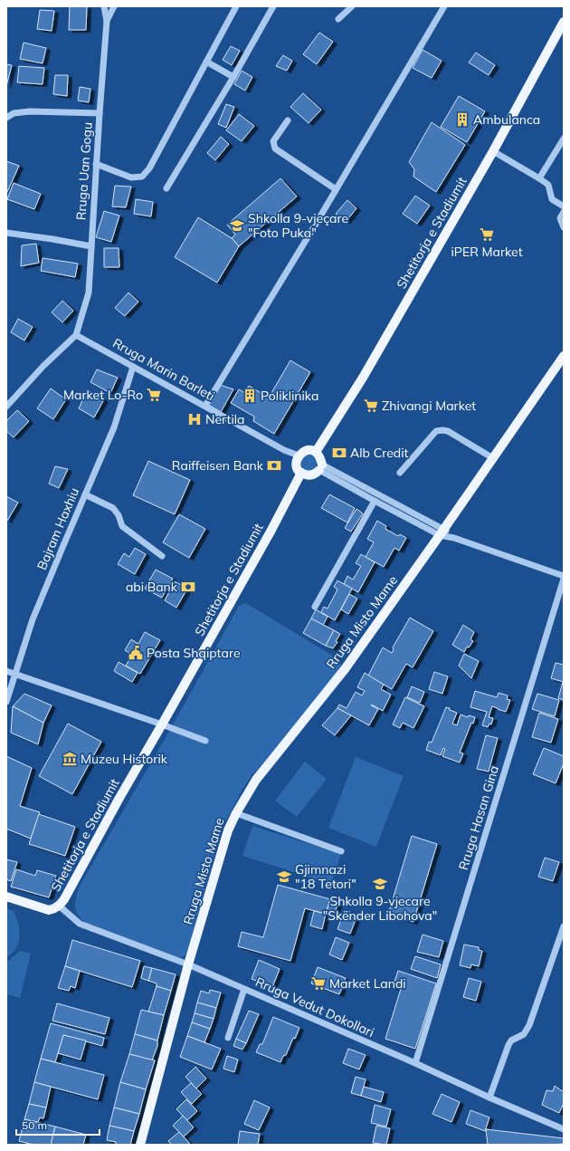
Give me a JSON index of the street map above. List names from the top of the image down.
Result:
{
  "streets": {
    "main road": ["Shetitorja e Stadiumit", "Rruga Misto Mame"],
    "street": [
      "Rruga Uan Gogu",
      "Rruga Marin Barleti",
      "Bajram Haxhiu",
      "Rruga Hasan Gina",
      "Rruga Vedut Dokollari"
    ]
  },
  "crossings": [
    ["Rruga Uan Gogu", "Rruga Marin Barleti"],
    ["Shetitorja e Stadiumit", "Rruga Marin Barleti"],
    ["Shetitorja e Stadiumit", "Rruga Vedut Dokollari"],
    ["Rruga Marin Barleti", "Bajram Haxhiu"],
    ["Rruga Misto Mame", "Rruga Vedut Dokollari"],
    ["Rruga Hasan Gina", "Rruga Vedut Dokollari"]
  ],
  "places": {
    "building": ["Ambulanca", "Poliklinika"],
    "school or university": ["Shkolla 9-vjeçare \"Foto Puka\"", "Gjimnazi \"18 Tetori\"", "Shkolla 9-vjecare \"Skënder Libohova\""],
    "supermarket": [
      "iPER Market",
      "Market Lo-Ro",
      "Zhivangi Market",
      "Market Landi"
    ],
    "hospital": ["Nertila"],
    "bank": ["Alb Credit", "Raiffeisen Bank", "abi Bank"],
    "public building": ["Posta Shqiptare"],
    "museum": ["Muzeu Historik"]
  },
  "scale_bar": "50 m"
}
